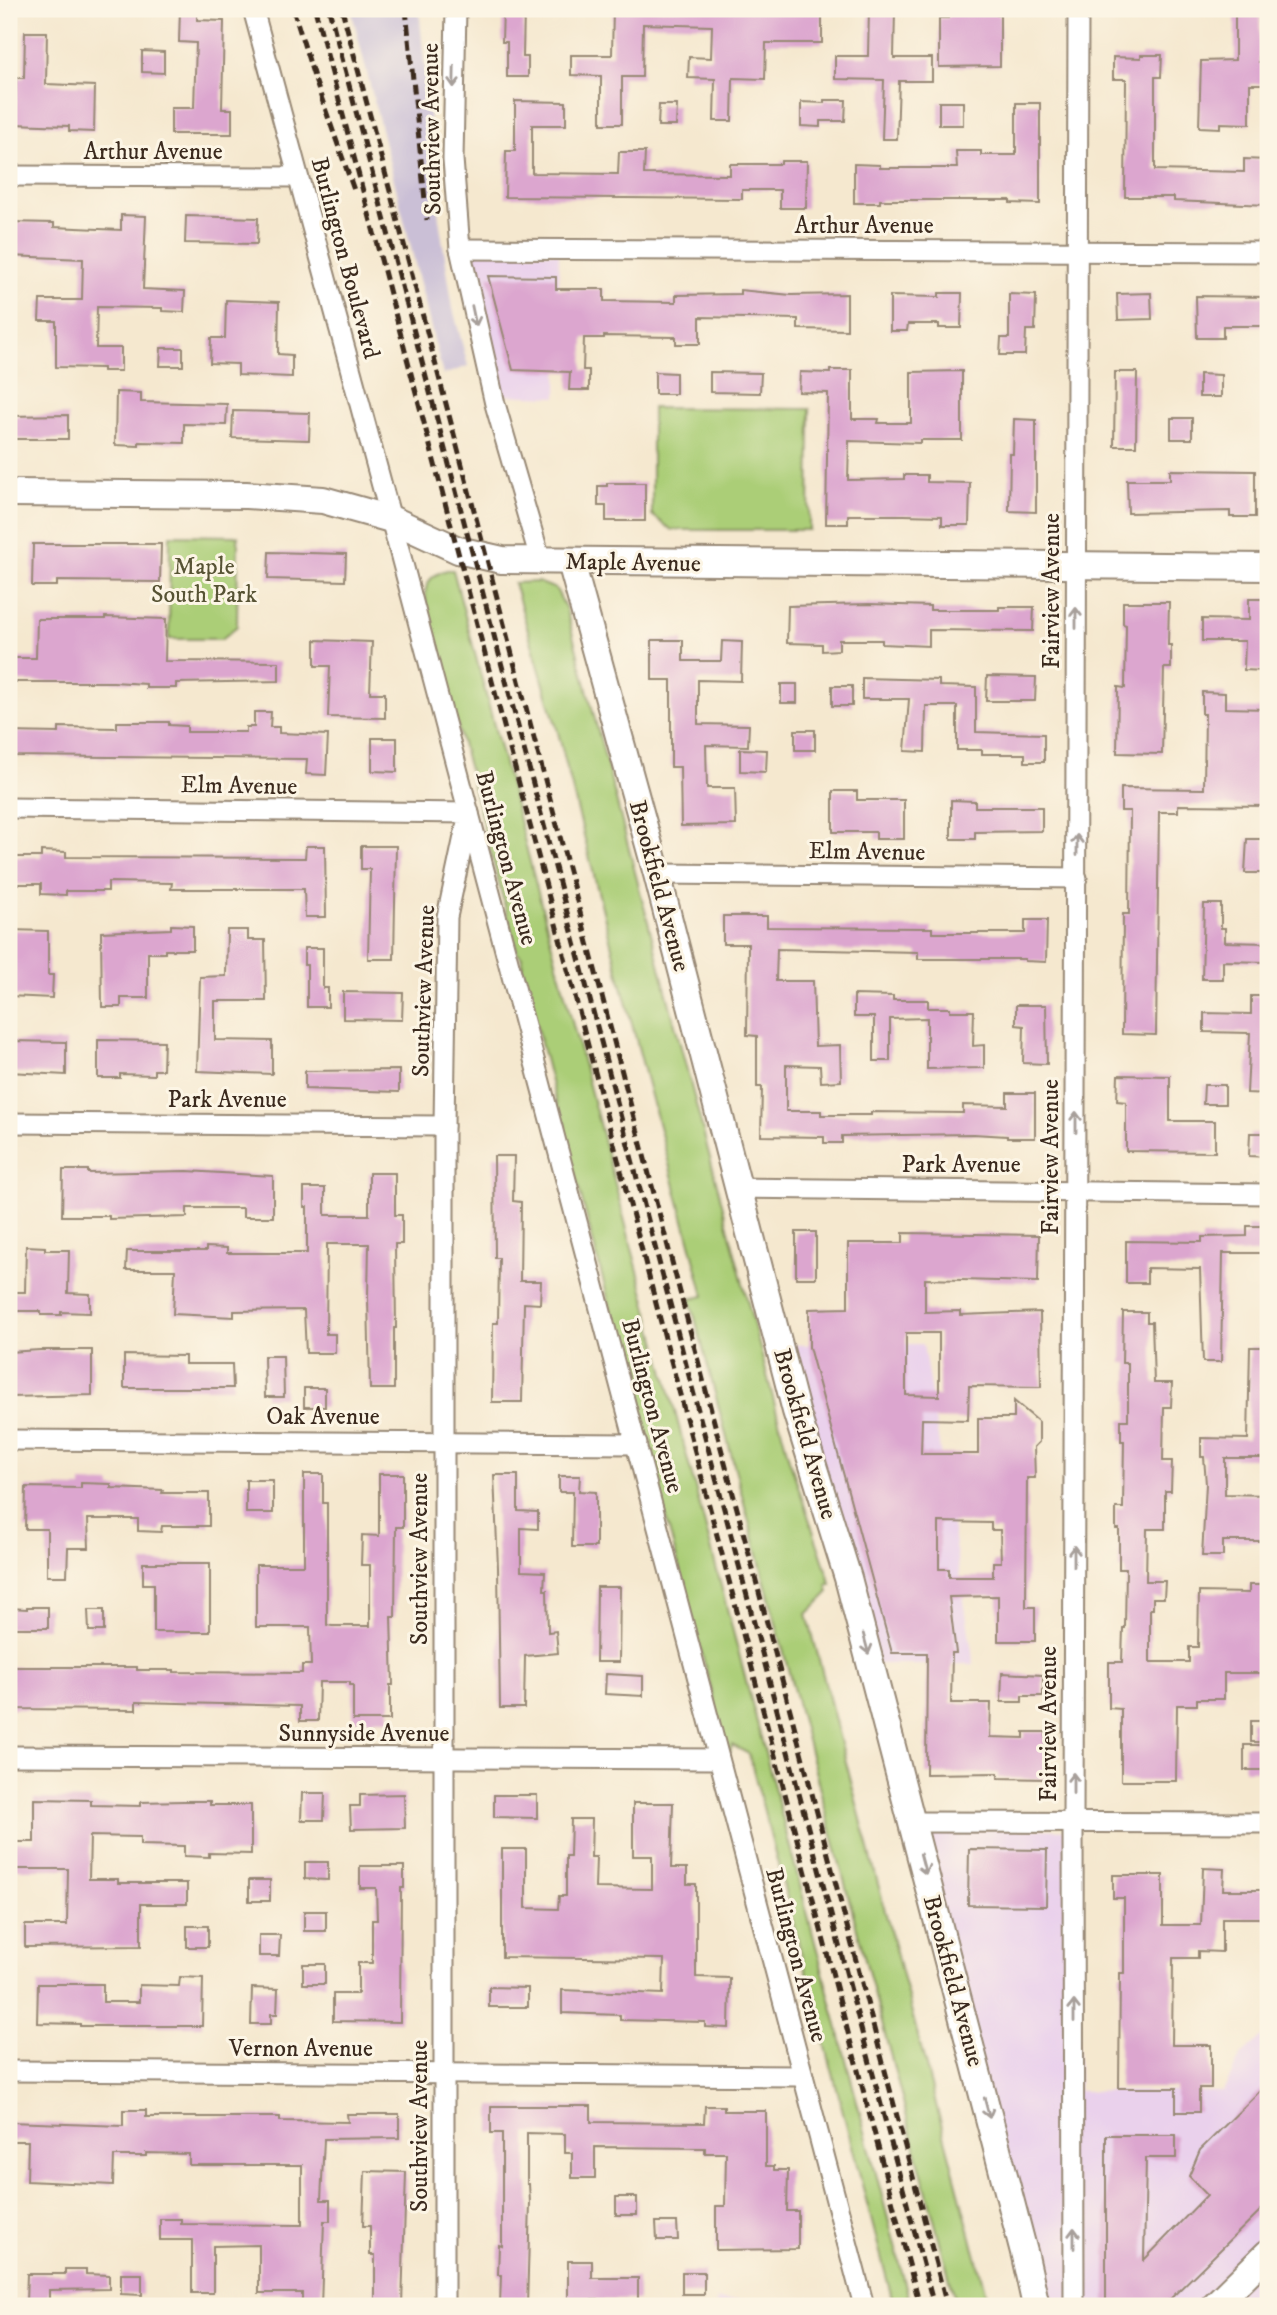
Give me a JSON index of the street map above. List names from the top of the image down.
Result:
{
  "streets": {
    "street": [
      "Southview Avenue",
      "Arthur Avenue",
      "Burlington Boulevard",
      "Maple Avenue",
      "Fairview Avenue",
      "Elm Avenue",
      "Burlington Avenue",
      "Brookfield Avenue",
      "Park Avenue",
      "Oak Avenue",
      "Sunnyside Avenue",
      "Vernon Avenue"
    ]
  },
  "crossings": [
    ["Southview Avenue", "Arthur Avenue"],
    ["Southview Avenue", "Elm Avenue"],
    ["Southview Avenue", "Burlington Avenue"],
    ["Southview Avenue", "Park Avenue"],
    ["Southview Avenue", "Oak Avenue"],
    ["Southview Avenue", "Sunnyside Avenue"],
    ["Southview Avenue", "Vernon Avenue"],
    ["Arthur Avenue", "Burlington Boulevard"],
    ["Arthur Avenue", "Fairview Avenue"],
    ["Burlington Boulevard", "Maple Avenue"],
    ["Burlington Boulevard", "Burlington Avenue"],
    ["Maple Avenue", "Fairview Avenue"],
    ["Maple Avenue", "Burlington Avenue"],
    ["Maple Avenue", "Brookfield Avenue"],
    ["Fairview Avenue", "Elm Avenue"],
    ["Fairview Avenue", "Park Avenue"],
    ["Elm Avenue", "Burlington Avenue"],
    ["Elm Avenue", "Brookfield Avenue"],
    ["Burlington Avenue", "Oak Avenue"],
    ["Burlington Avenue", "Sunnyside Avenue"],
    ["Burlington Avenue", "Vernon Avenue"],
    ["Brookfield Avenue", "Park Avenue"]
  ],
  "one_way": ["Fairview Avenue", "Brookfield Avenue"],
  "parks": ["Maple South Park"]
}
